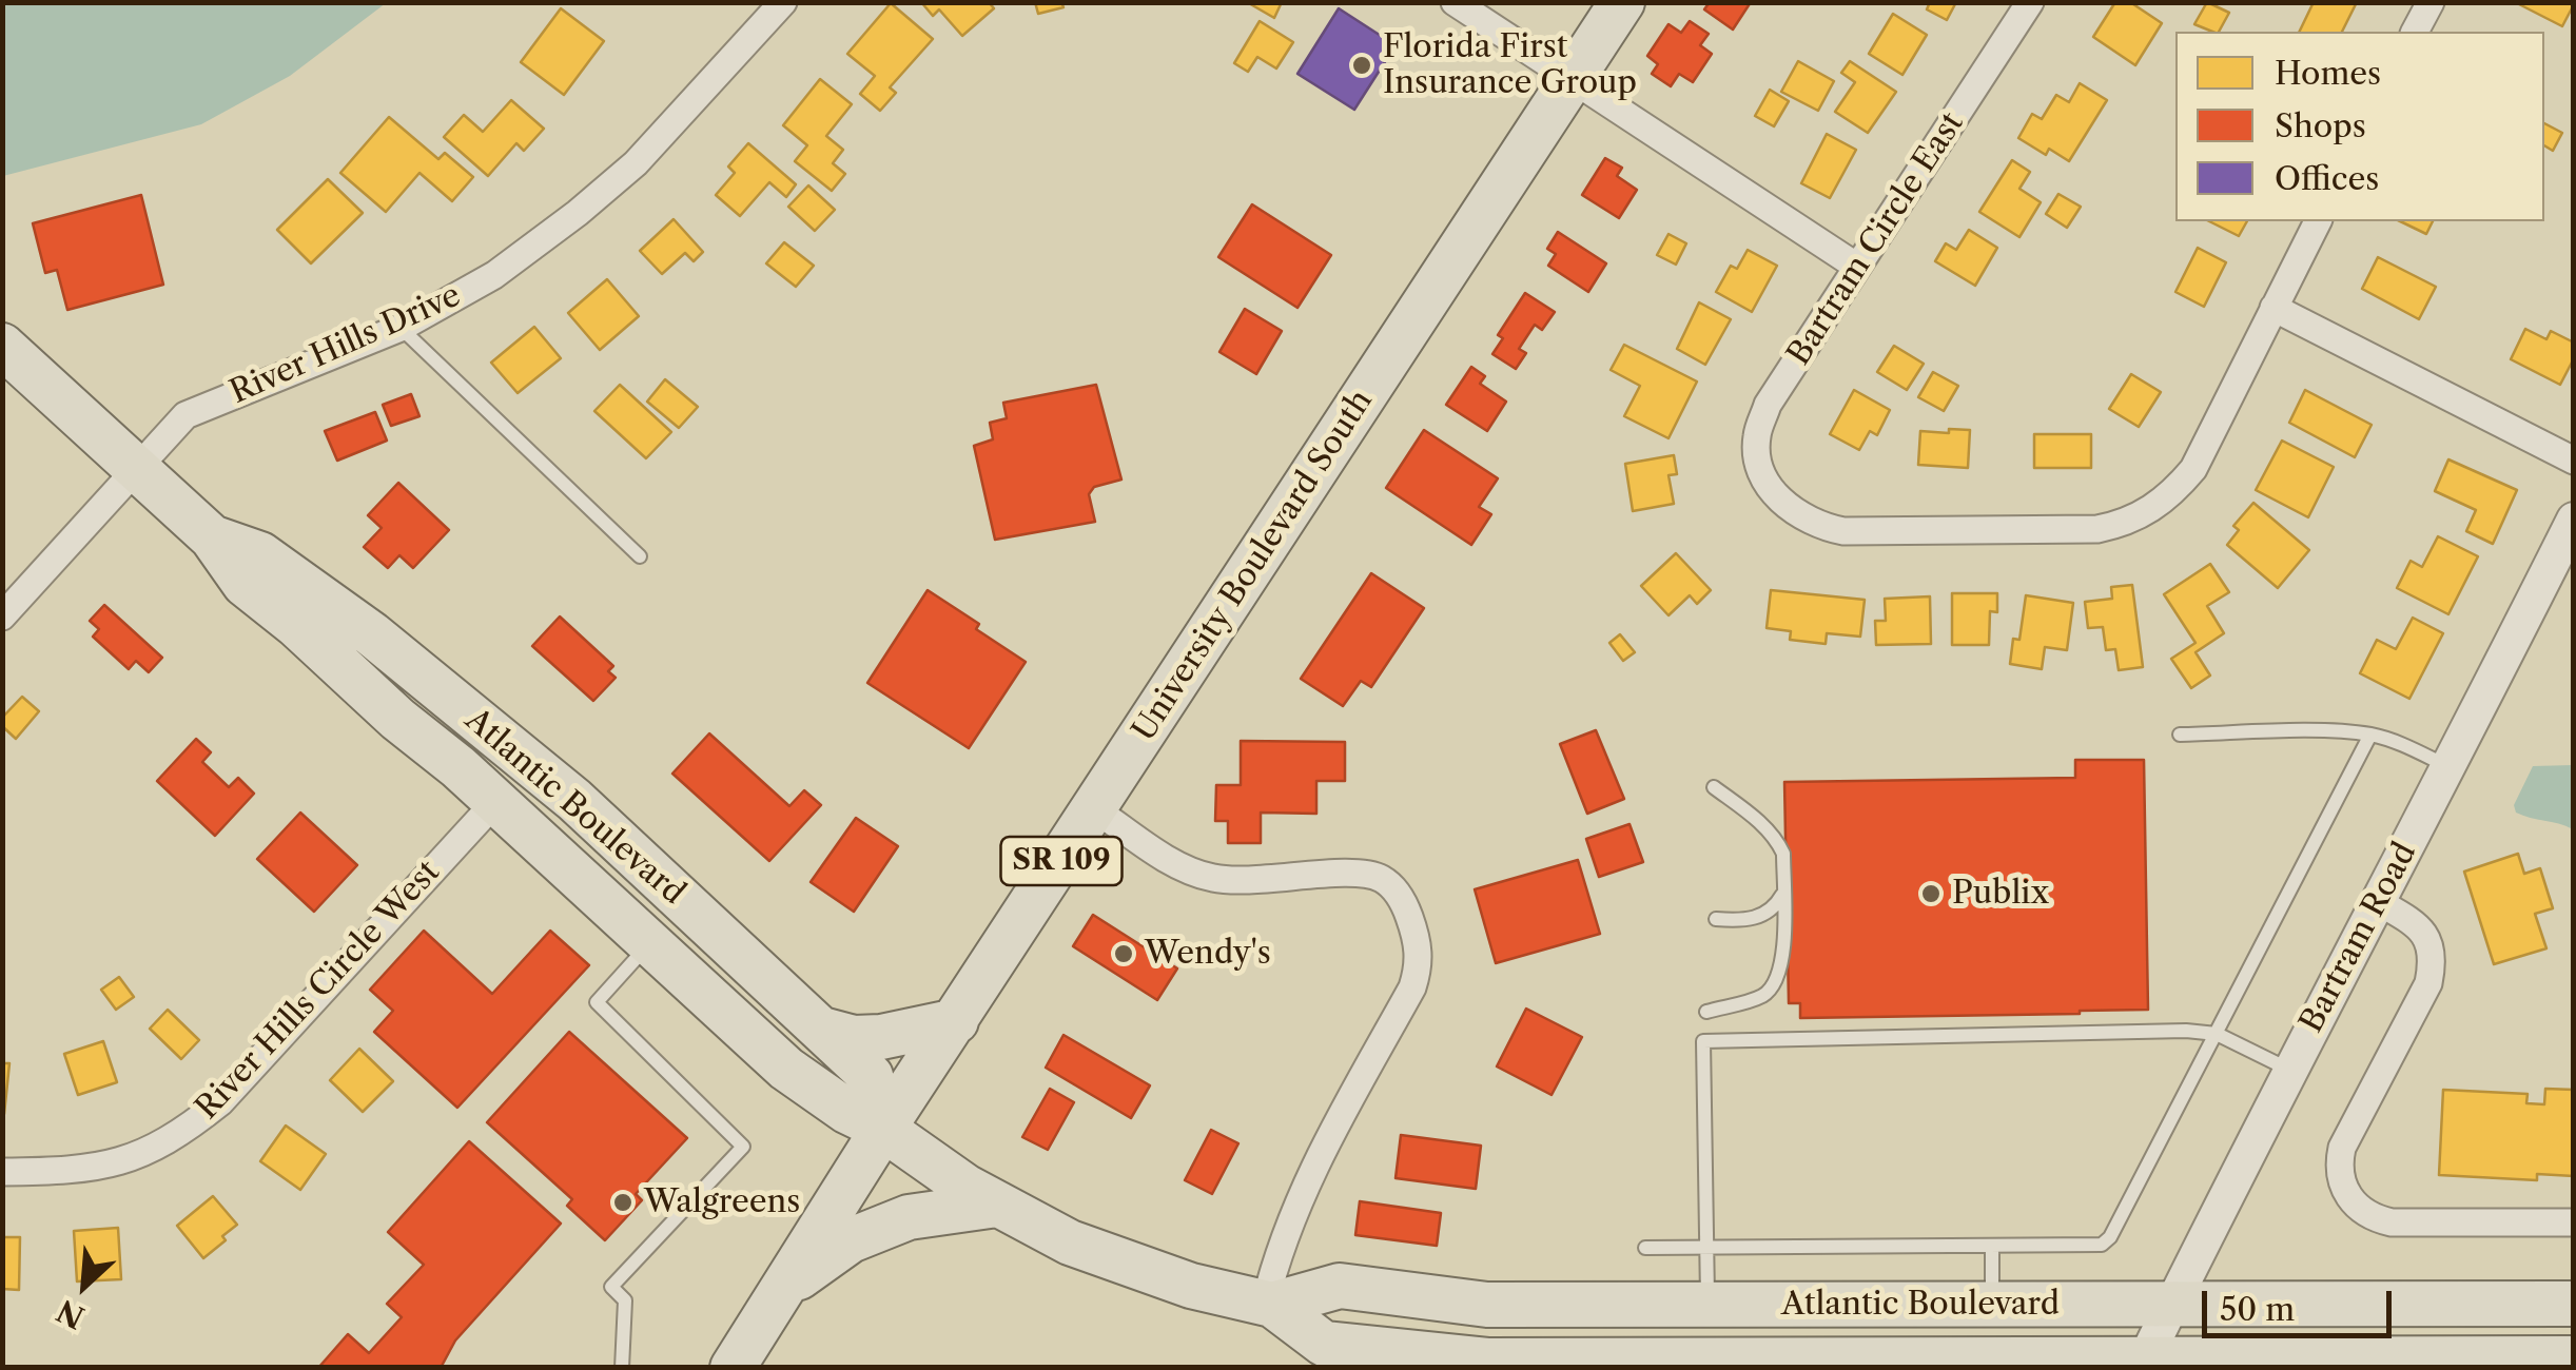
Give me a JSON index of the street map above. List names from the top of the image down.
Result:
{
  "streets": {
    "main road": ["University Boulevard South", "Atlantic Boulevard", "SR 109"],
    "street": [
      "Bartram Circle East",
      "River Hills Drive",
      "Bartram Road",
      "River Hills Circle West"
    ]
  },
  "crossings": [
    ["River Hills Drive", "Atlantic Boulevard"],
    ["University Boulevard South", "Atlantic Boulevard"],
    ["University Boulevard South", "SR 109"],
    ["Atlantic Boulevard", "SR 109"],
    ["Atlantic Boulevard", "Bartram Road"],
    ["Atlantic Boulevard", "River Hills Circle West"]
  ],
  "places": [
    "Florida First Insurance Group",
    "Publix",
    "Wendy's",
    "Walgreens"
  ],
  "legend": ["Homes", "Shops", "Offices"],
  "scale_bar": "50 m",
  "north": "bottom left"
}
